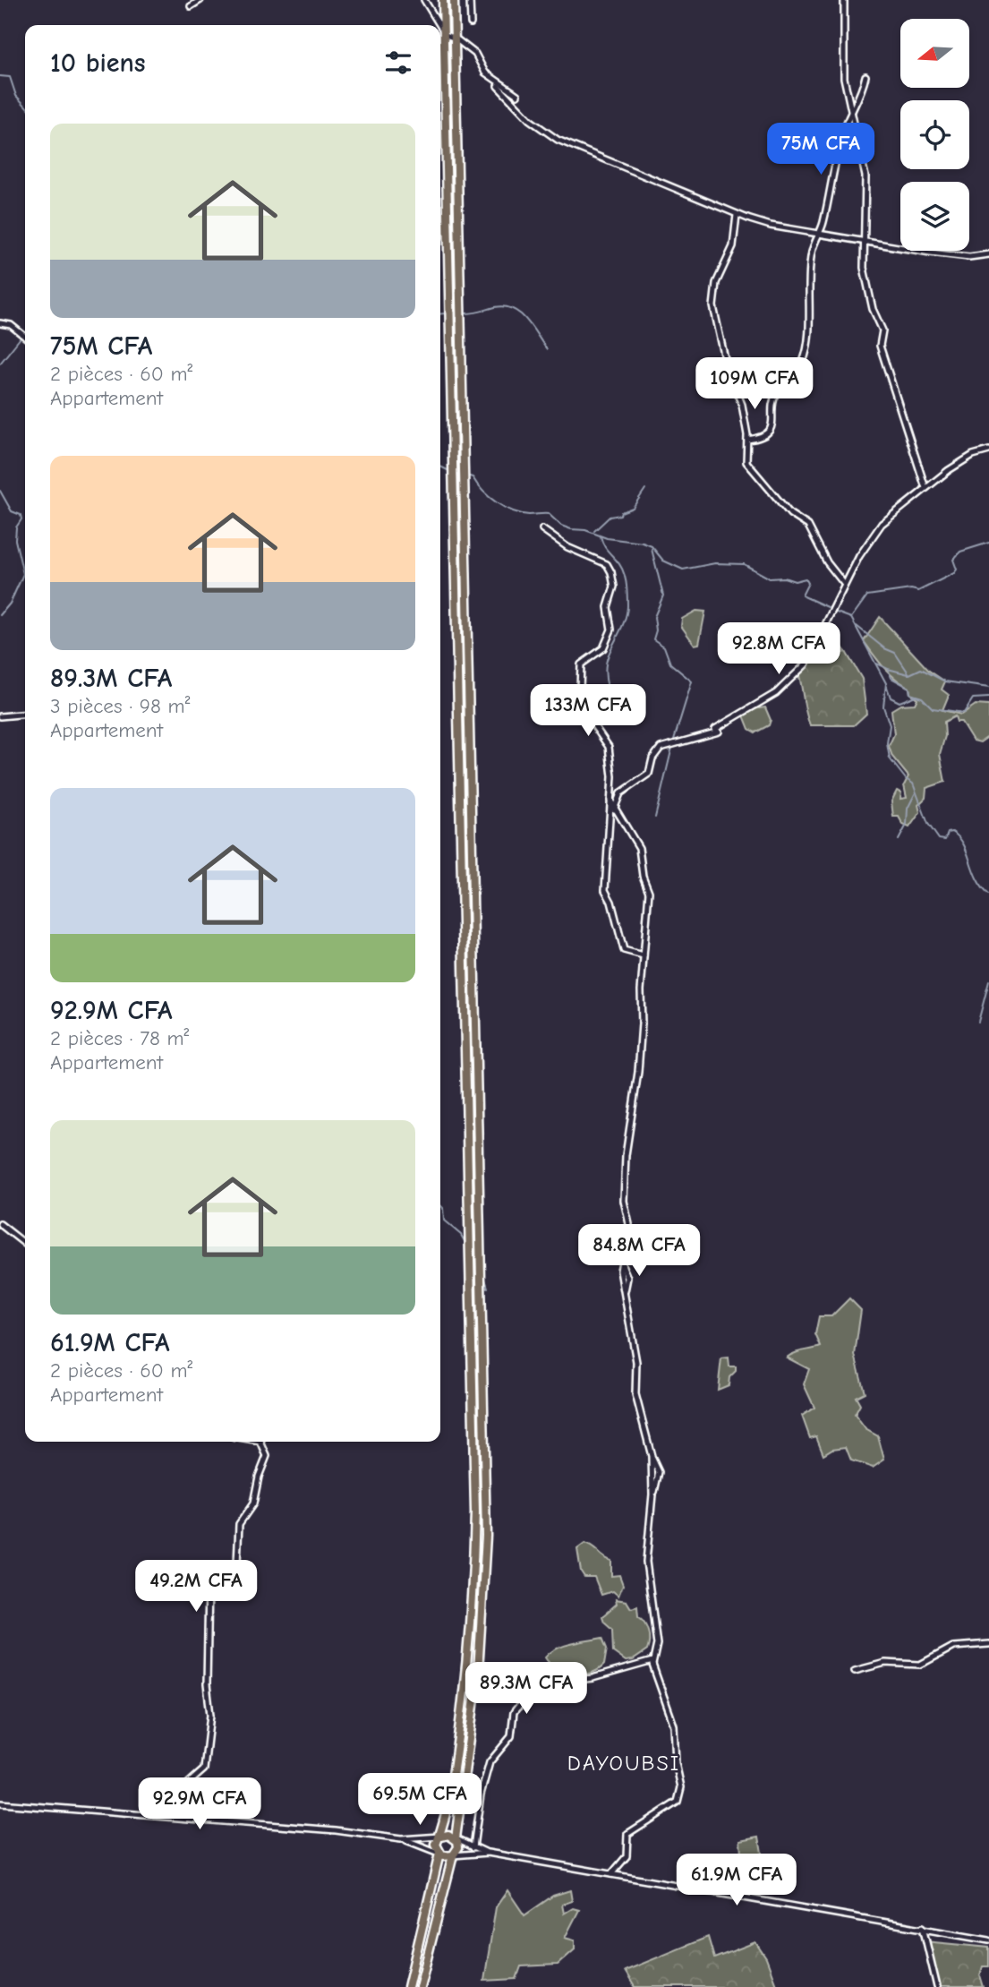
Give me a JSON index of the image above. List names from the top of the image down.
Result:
{
  "districts": ["DAYOUBSI"],
  "north": "left",
  "page": {
    "heading": "10 biens",
    "list": [
      {
        "name": "75M CFA",
        "note": "2 pièces · 60 m² · Appartement"
      },
      {
        "name": "89.3M CFA",
        "note": "3 pièces · 98 m² · Appartement"
      },
      {
        "name": "92.9M CFA",
        "note": "2 pièces · 78 m² · Appartement"
      },
      {
        "name": "61.9M CFA",
        "note": "2 pièces · 60 m² · Appartement"
      }
    ],
    "price": [
      "75M CFA",
      "109M CFA",
      "92.8M CFA",
      "133M CFA",
      "84.8M CFA",
      "49.2M CFA",
      "89.3M CFA",
      "69.5M CFA",
      "92.9M CFA",
      "61.9M CFA"
    ]
  }
}
